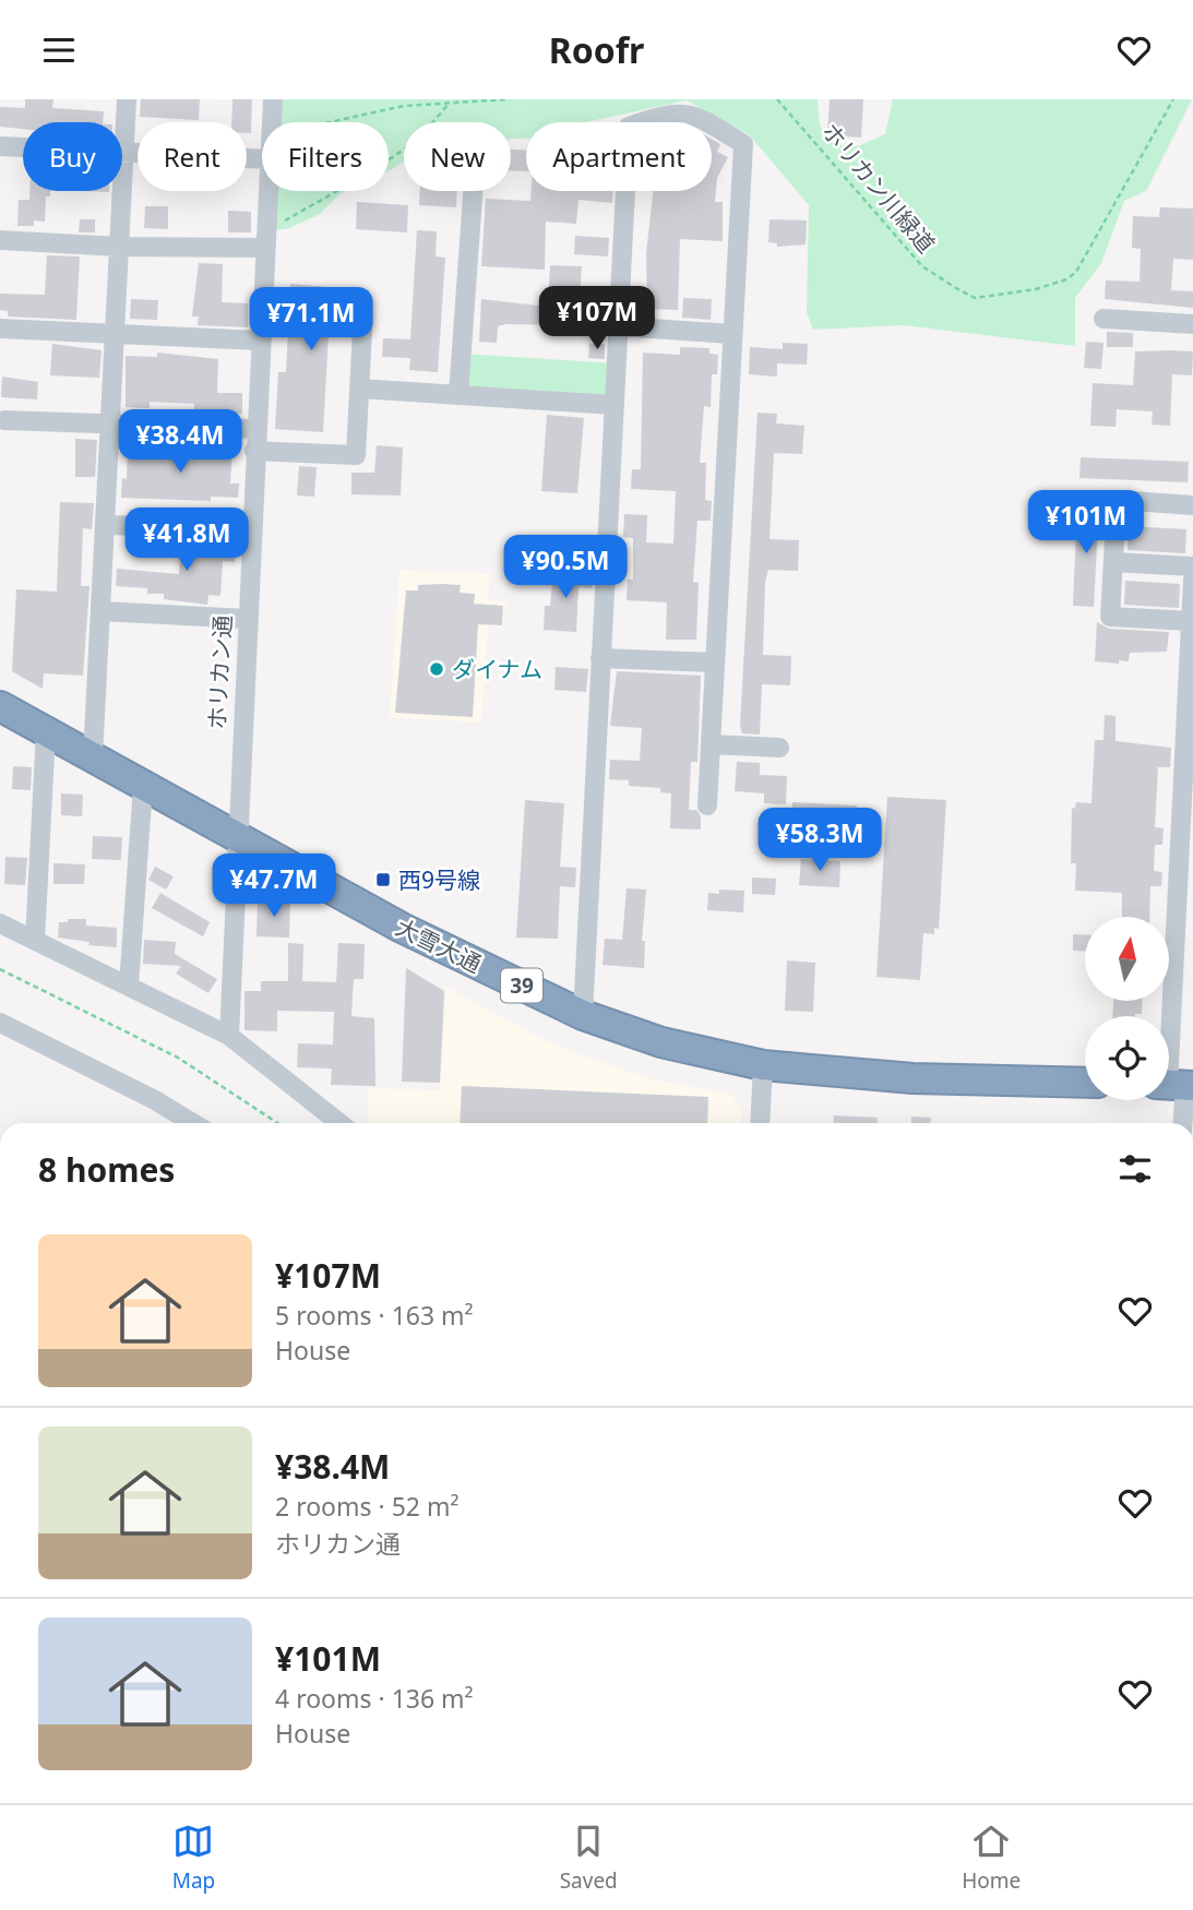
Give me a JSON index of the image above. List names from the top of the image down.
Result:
{
  "streets": {
    "highway": ["大雪大通", "39"],
    "street": ["ホリカン通"],
    "path": ["ホリカン川緑道"]
  },
  "crossings": [
    ["ホリカン通", "大雪大通"]
  ],
  "places": {
    "other": ["ダイナム"],
    "transit": ["西9号線"]
  },
  "north": "top",
  "page": {
    "header": "Roofr",
    "chip": [
      "Buy",
      "Rent",
      "Filters",
      "New",
      "Apartment"
    ],
    "price": [
      "¥107M",
      "¥71.1M",
      "¥38.4M",
      "¥101M",
      "¥41.8M",
      "¥90.5M",
      "¥58.3M",
      "¥47.7M"
    ],
    "heading": "8 homes",
    "list": [
      {
        "name": "¥107M",
        "note": "5 rooms · 163 m² · House"
      },
      {
        "name": "¥38.4M",
        "note": "2 rooms · 52 m² · ホリカン通"
      },
      {
        "name": "¥101M",
        "note": "4 rooms · 136 m² · House"
      }
    ],
    "tabs": ["Map", "Saved", "Home"]
  }
}
